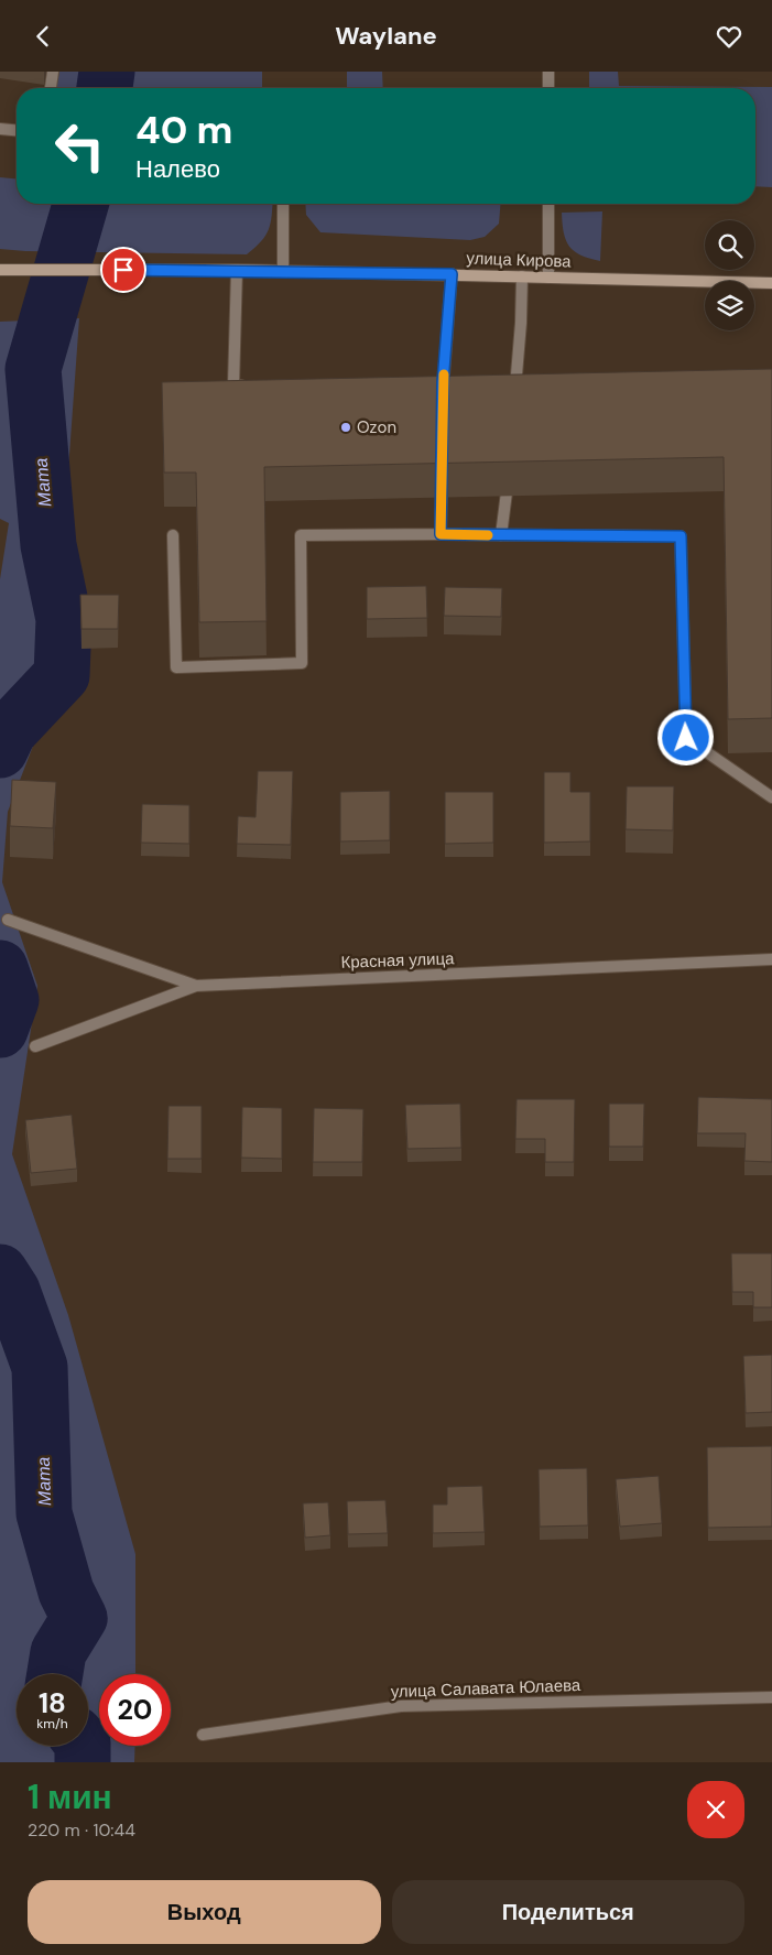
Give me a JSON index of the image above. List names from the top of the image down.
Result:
{
  "streets": {
    "main road": ["улица Кирова"],
    "street": ["Красная улица", "улица Салавата Юлаева"]
  },
  "water": ["Мата"],
  "places": ["Ozon"],
  "page": {
    "header": "Waylane",
    "turn": ["40 m", "Налево"],
    "speed": "18 km/h",
    "limit": "20",
    "heading": ["1 мин", "220 m · 10:44"],
    "buttons": ["Выход", "Поделиться"]
  }
}
